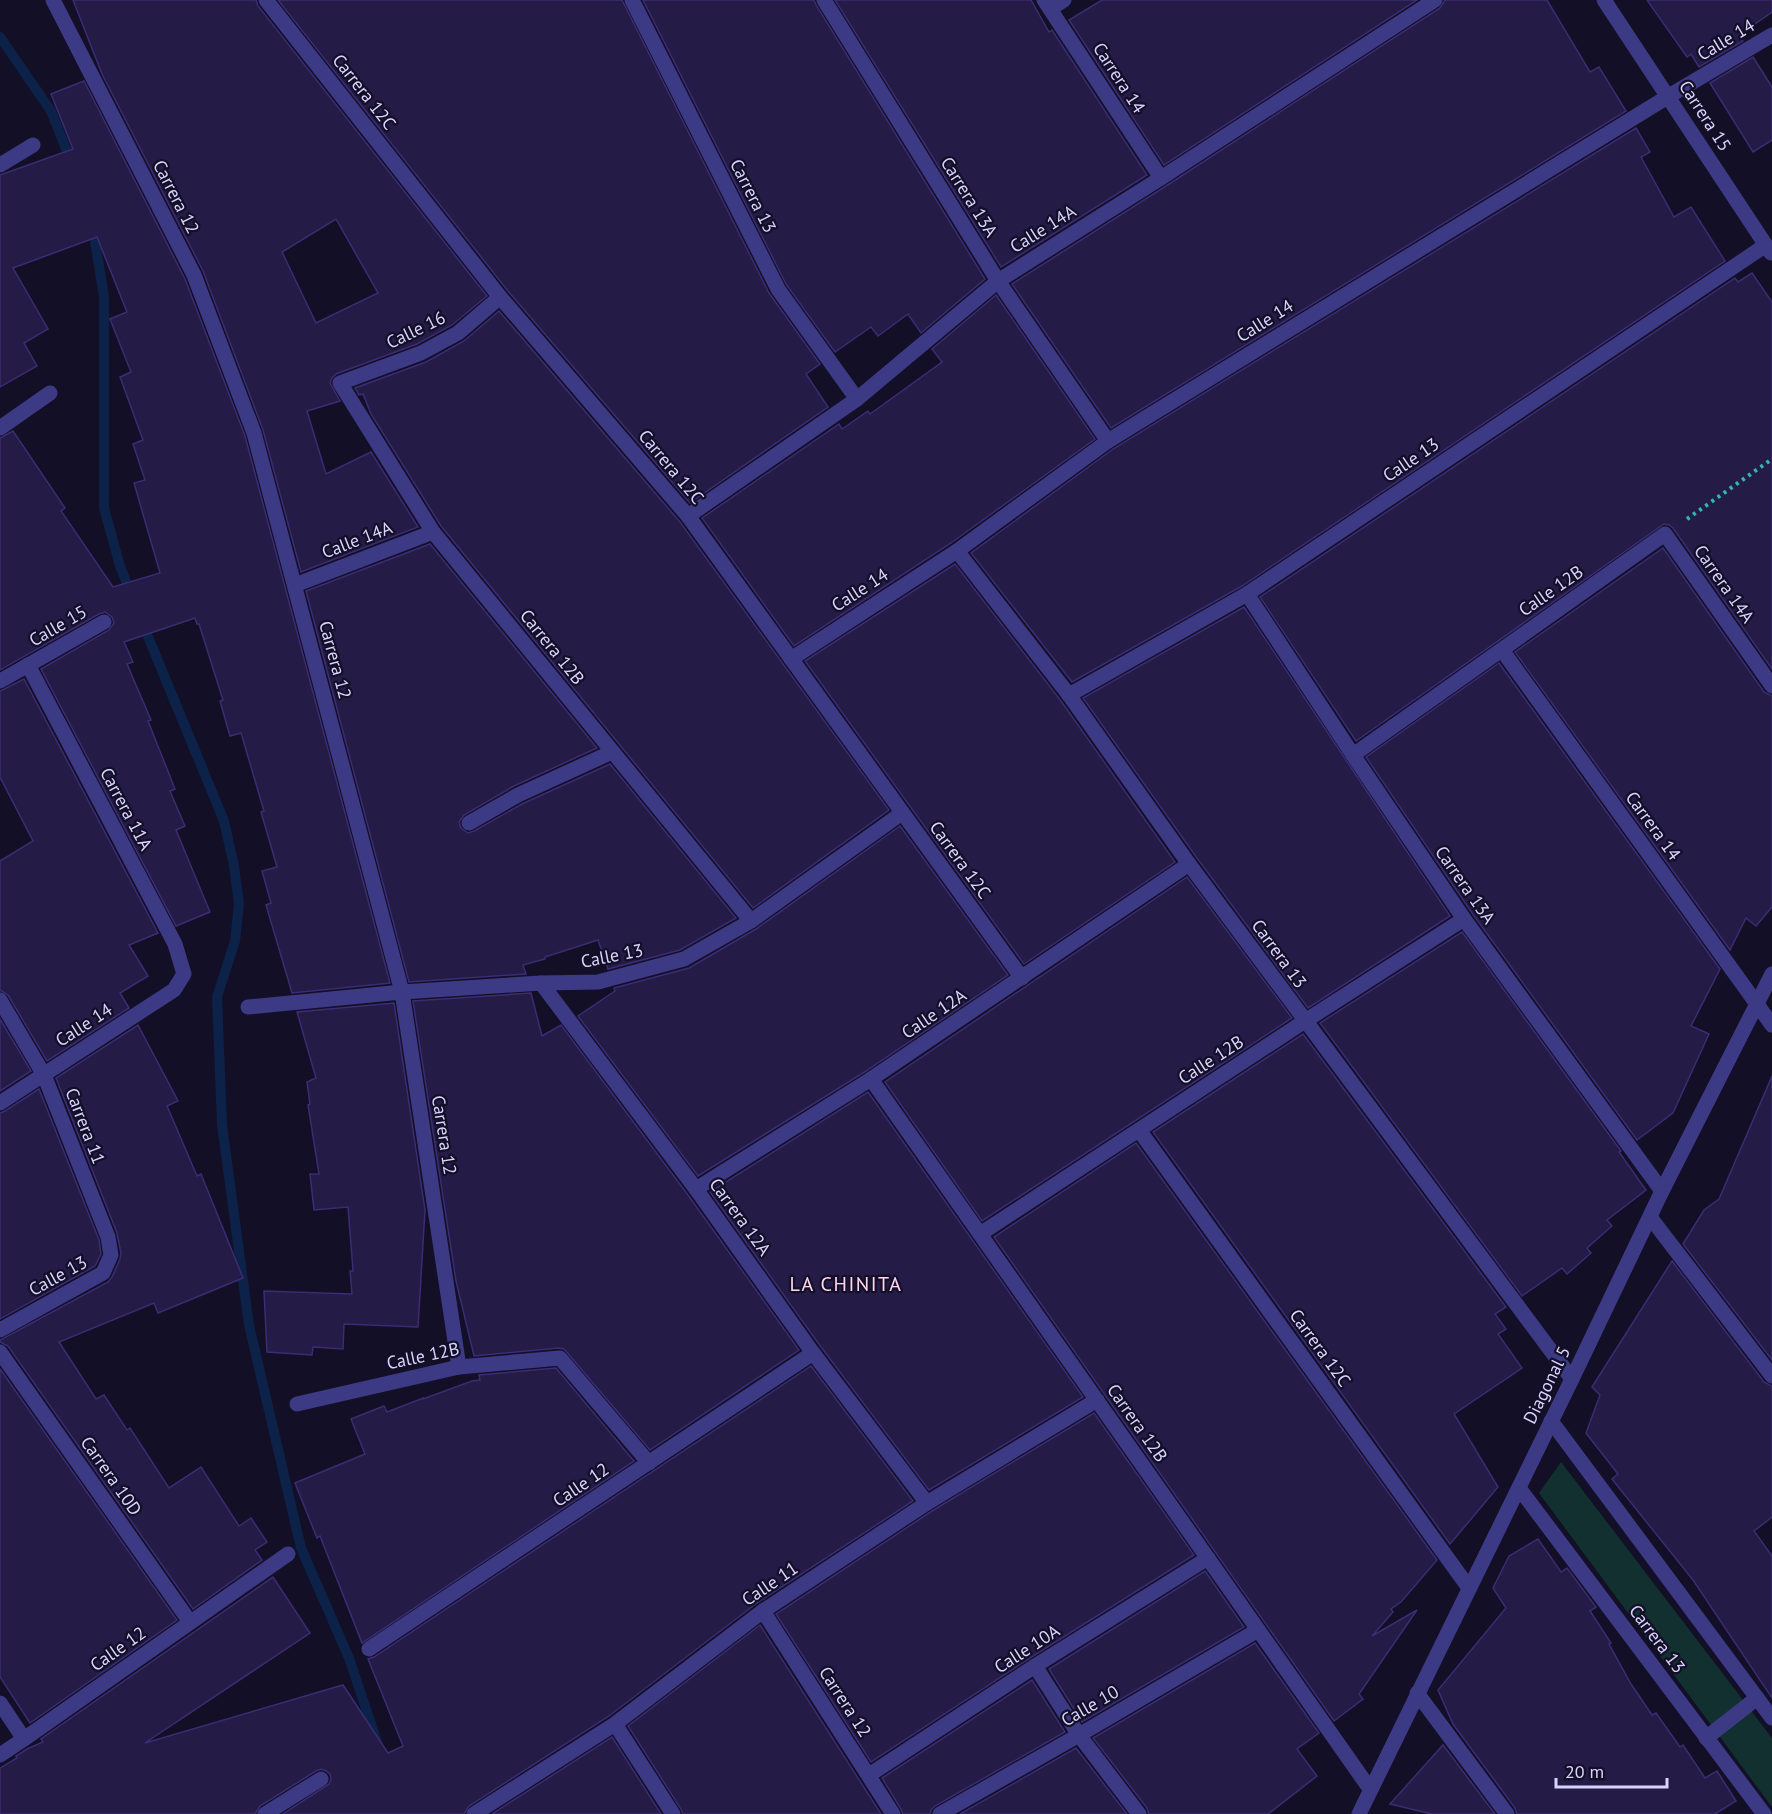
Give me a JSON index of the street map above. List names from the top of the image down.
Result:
{
  "streets": {
    "street": [
      "Calle 14",
      "Carrera 14",
      "Carrera 12C",
      "Carrera 15",
      "Carrera 13",
      "Carrera 12",
      "Carrera 13A",
      "Calle 14A",
      "Calle 16",
      "Calle 13",
      "Carrera 14A",
      "Calle 12B",
      "Calle 15",
      "Carrera 12B",
      "Carrera 11A",
      "Calle 12A",
      "Carrera 11",
      "Carrera 12A",
      "Diagonal 5",
      "Carrera 10D",
      "Calle 12",
      "Calle 11",
      "Calle 10A",
      "Calle 10"
    ]
  },
  "crossings": [
    ["Calle 14", "Carrera 12C"],
    ["Calle 14", "Carrera 15"],
    ["Calle 14", "Carrera 13"],
    ["Calle 14", "Carrera 13A"],
    ["Calle 14", "Carrera 11A"],
    ["Calle 14", "Carrera 11"],
    ["Carrera 14", "Calle 14A"],
    ["Carrera 14", "Calle 12B"],
    ["Carrera 14", "Diagonal 5"],
    ["Carrera 12C", "Calle 14A"],
    ["Carrera 12C", "Calle 16"],
    ["Carrera 12C", "Calle 13"],
    ["Carrera 12C", "Calle 12B"],
    ["Carrera 12C", "Calle 12A"],
    ["Carrera 12C", "Diagonal 5"],
    ["Carrera 15", "Calle 13"],
    ["Carrera 13", "Calle 14A"],
    ["Carrera 13", "Calle 13"],
    ["Carrera 13", "Calle 12B"],
    ["Carrera 13", "Calle 12A"],
    ["Carrera 13", "Diagonal 5"],
    ["Carrera 12", "Calle 14A"],
    ["Carrera 12", "Calle 13"],
    ["Carrera 12", "Calle 12B"],
    ["Carrera 12", "Calle 11"],
    ["Carrera 12", "Calle 10A"],
    ["Carrera 13A", "Calle 14A"],
    ["Carrera 13A", "Calle 13"],
    ["Carrera 13A", "Calle 12B"],
    ["Carrera 13A", "Diagonal 5"],
    ["Calle 14A", "Carrera 12B"],
    ["Calle 16", "Carrera 12B"],
    ["Calle 13", "Carrera 12B"],
    ["Calle 13", "Carrera 11"],
    ["Calle 13", "Carrera 12A"],
    ["Carrera 14A", "Calle 12B"],
    ["Calle 12B", "Carrera 12B"],
    ["Calle 12B", "Calle 12"],
    ["Calle 15", "Carrera 11A"],
    ["Carrera 12B", "Calle 12A"],
    ["Carrera 12B", "Diagonal 5"],
    ["Carrera 12B", "Calle 11"],
    ["Carrera 12B", "Calle 10A"],
    ["Carrera 12B", "Calle 10"],
    ["Calle 12A", "Carrera 12A"],
    ["Carrera 12A", "Calle 12"],
    ["Carrera 12A", "Calle 11"],
    ["Carrera 10D", "Calle 12"]
  ],
  "districts": ["LA CHINITA"],
  "scale_bar": "20 m"
}
